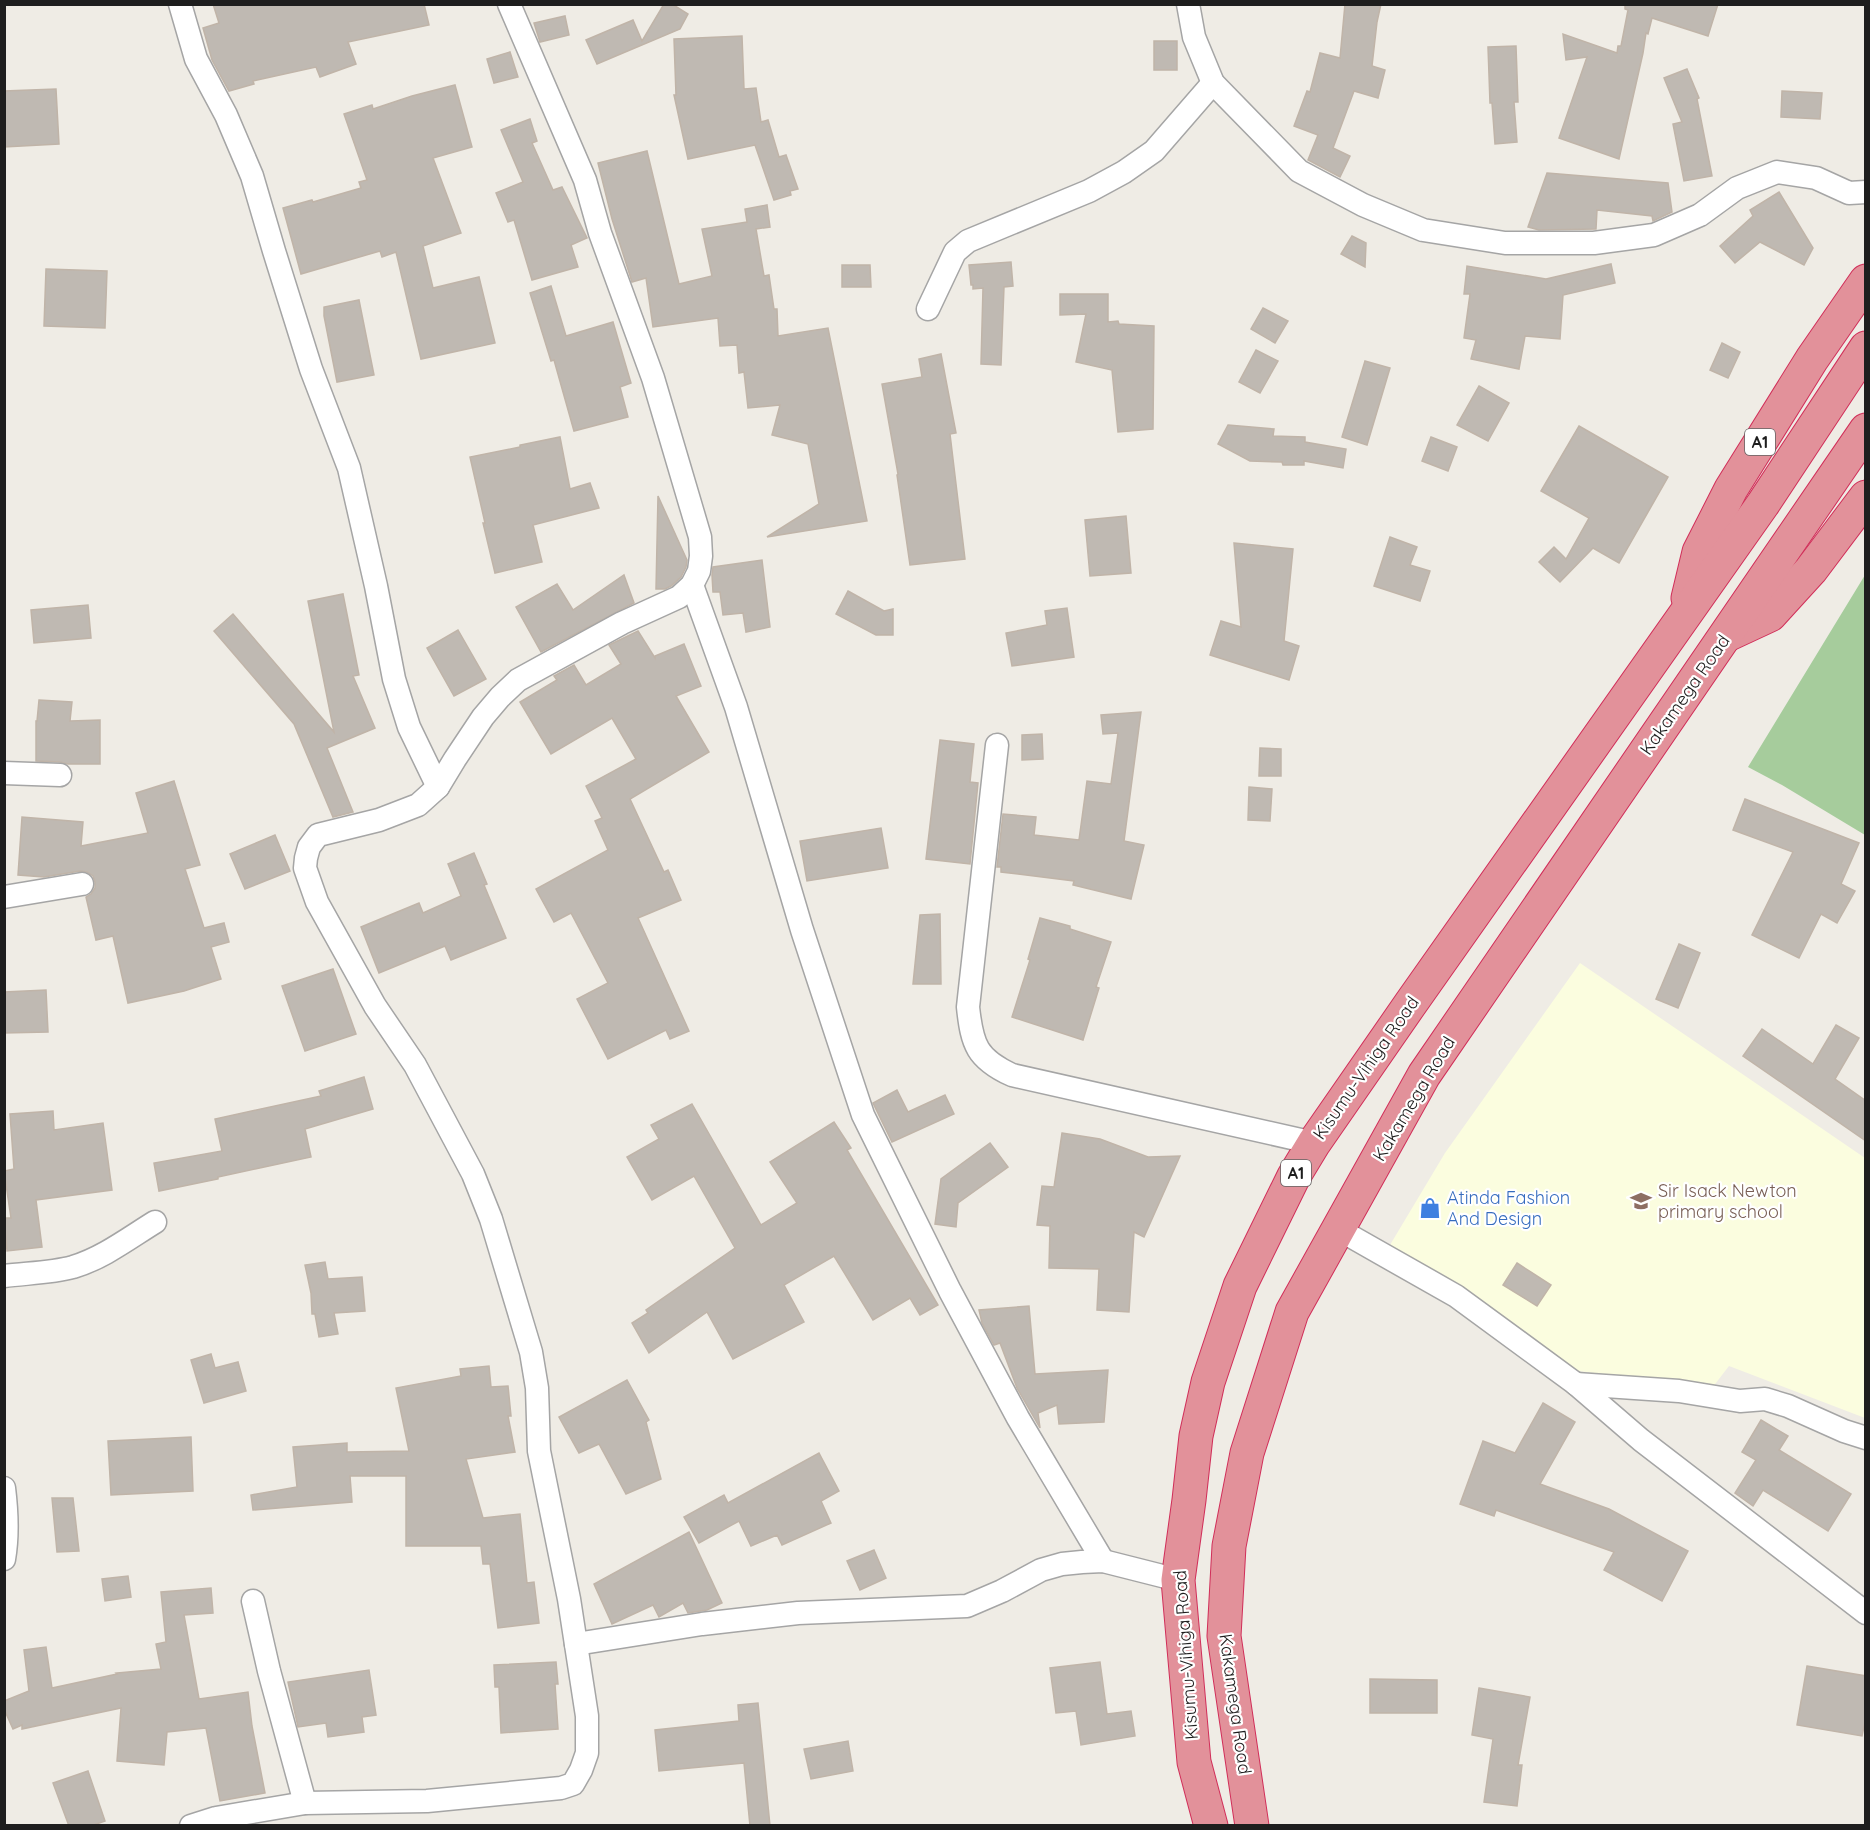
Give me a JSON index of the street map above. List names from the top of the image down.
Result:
{
  "streets": {
    "highway": ["A1", "Kakamega Road", "Kisumu-Vihiga Road"]
  },
  "crossings": [
    ["A1", "Kisumu-Vihiga Road"]
  ],
  "places": {
    "school or university": ["Sir Isack Newton primary school"],
    "shop": ["Atinda Fashion And Design"]
  }
}
